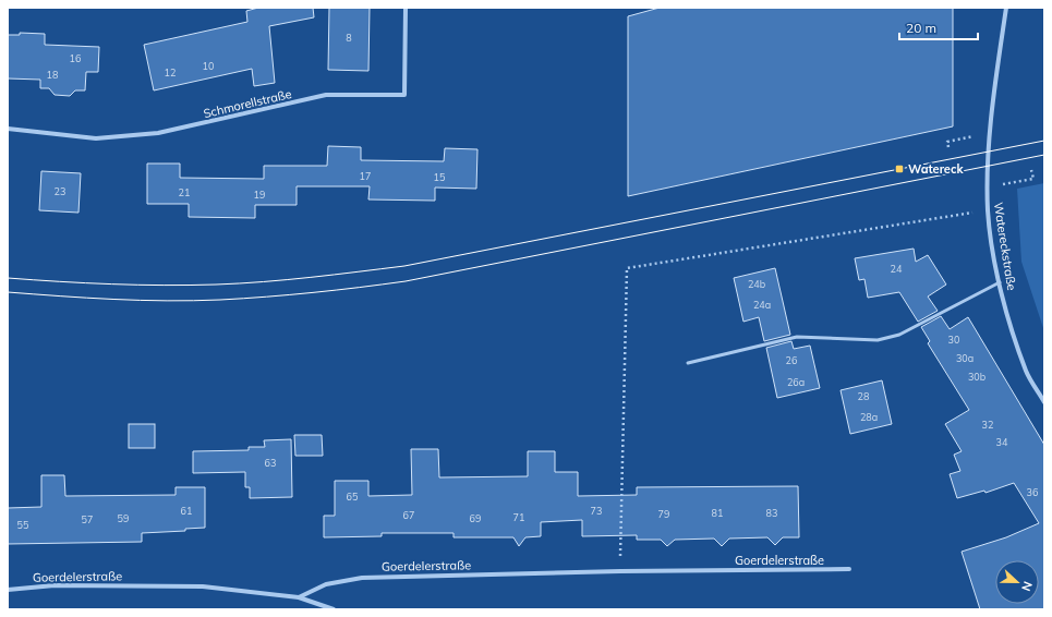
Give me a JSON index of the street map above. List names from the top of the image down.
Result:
{
  "streets": {
    "street": ["Schmorellstraße", "Watereckstraße", "Goerdelerstraße"]
  },
  "places": {
    "transit": ["Watereck"]
  },
  "house_numbers": [
    "8",
    "16",
    "10",
    "12",
    "18",
    "17",
    "15",
    "23",
    "21",
    "19",
    "24",
    "24b",
    "24a",
    "30",
    "30a",
    "26",
    "30b",
    "26a",
    "28",
    "28a",
    "32",
    "34",
    "63",
    "36",
    "65",
    "61",
    "73",
    "81",
    "83",
    "79",
    "67",
    "71",
    "59",
    "69",
    "57",
    "55"
  ],
  "scale_bar": "20 m",
  "north": "right"
}
